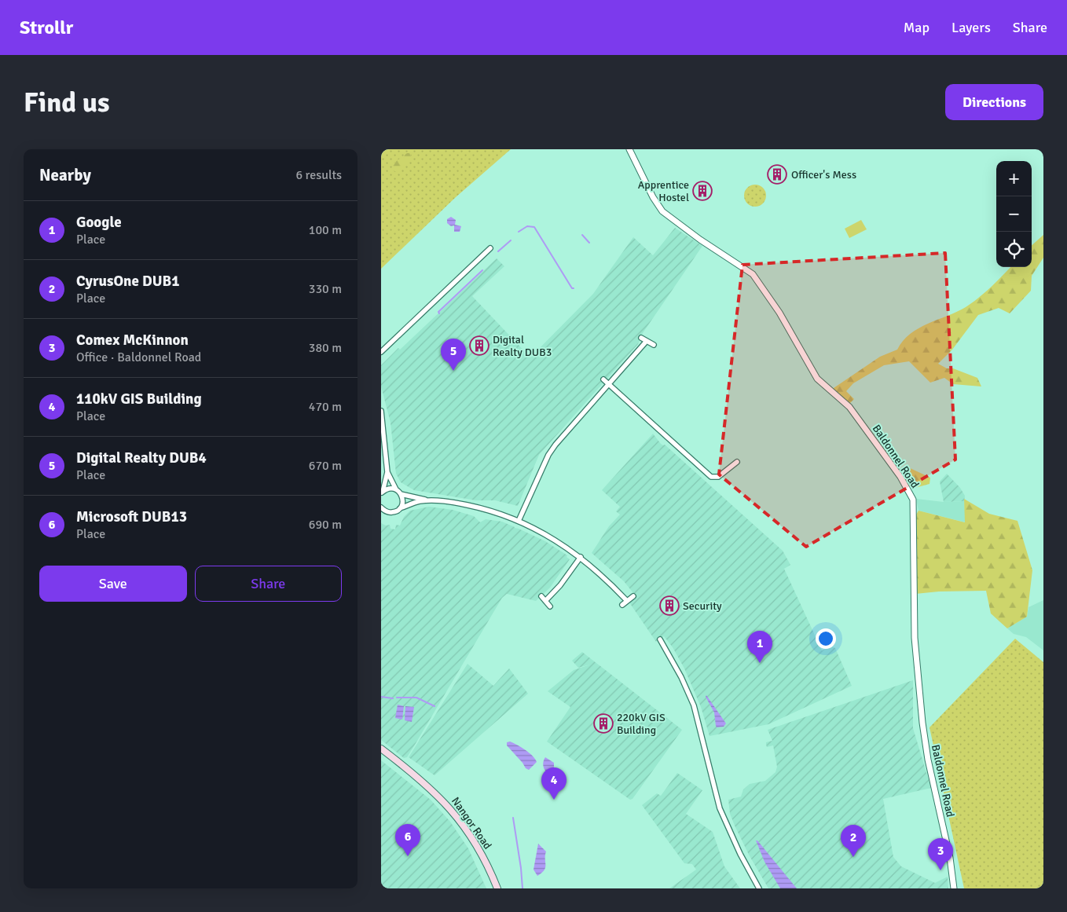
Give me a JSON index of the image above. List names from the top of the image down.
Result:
{
  "streets": {
    "main road": ["Nangor Road"],
    "street": ["Baldonnel Road"]
  },
  "places": {
    "building": [
      "Officer's Mess",
      "Apprentice Hostel",
      "Digital Realty DUB3",
      "Security",
      "220kV GIS Building"
    ]
  },
  "page": {
    "header": "Strollr",
    "nav": ["Map", "Layers", "Share"],
    "buttons": [
      "Directions",
      ["Save", "Share"]
    ],
    "title": "Find us",
    "heading": ["Nearby", "6 results"],
    "map_buttons": ["+", "−"],
    "list": [
      {
        "mark": "1",
        "name": "Google",
        "note": "Place",
        "value": "100 m"
      },
      {
        "mark": "2",
        "name": "CyrusOne DUB1",
        "note": "Place",
        "value": "330 m"
      },
      {
        "mark": "3",
        "name": "Comex McKinnon",
        "note": "Office · Baldonnel Road",
        "value": "380 m"
      },
      {
        "mark": "4",
        "name": "110kV GIS Building",
        "note": "Place",
        "value": "470 m"
      },
      {
        "mark": "5",
        "name": "Digital Realty DUB4",
        "note": "Place",
        "value": "670 m"
      },
      {
        "mark": "6",
        "name": "Microsoft DUB13",
        "note": "Place",
        "value": "690 m"
      }
    ],
    "pins": [
      "5",
      "1",
      "4",
      "6",
      "2",
      "3"
    ]
  }
}
